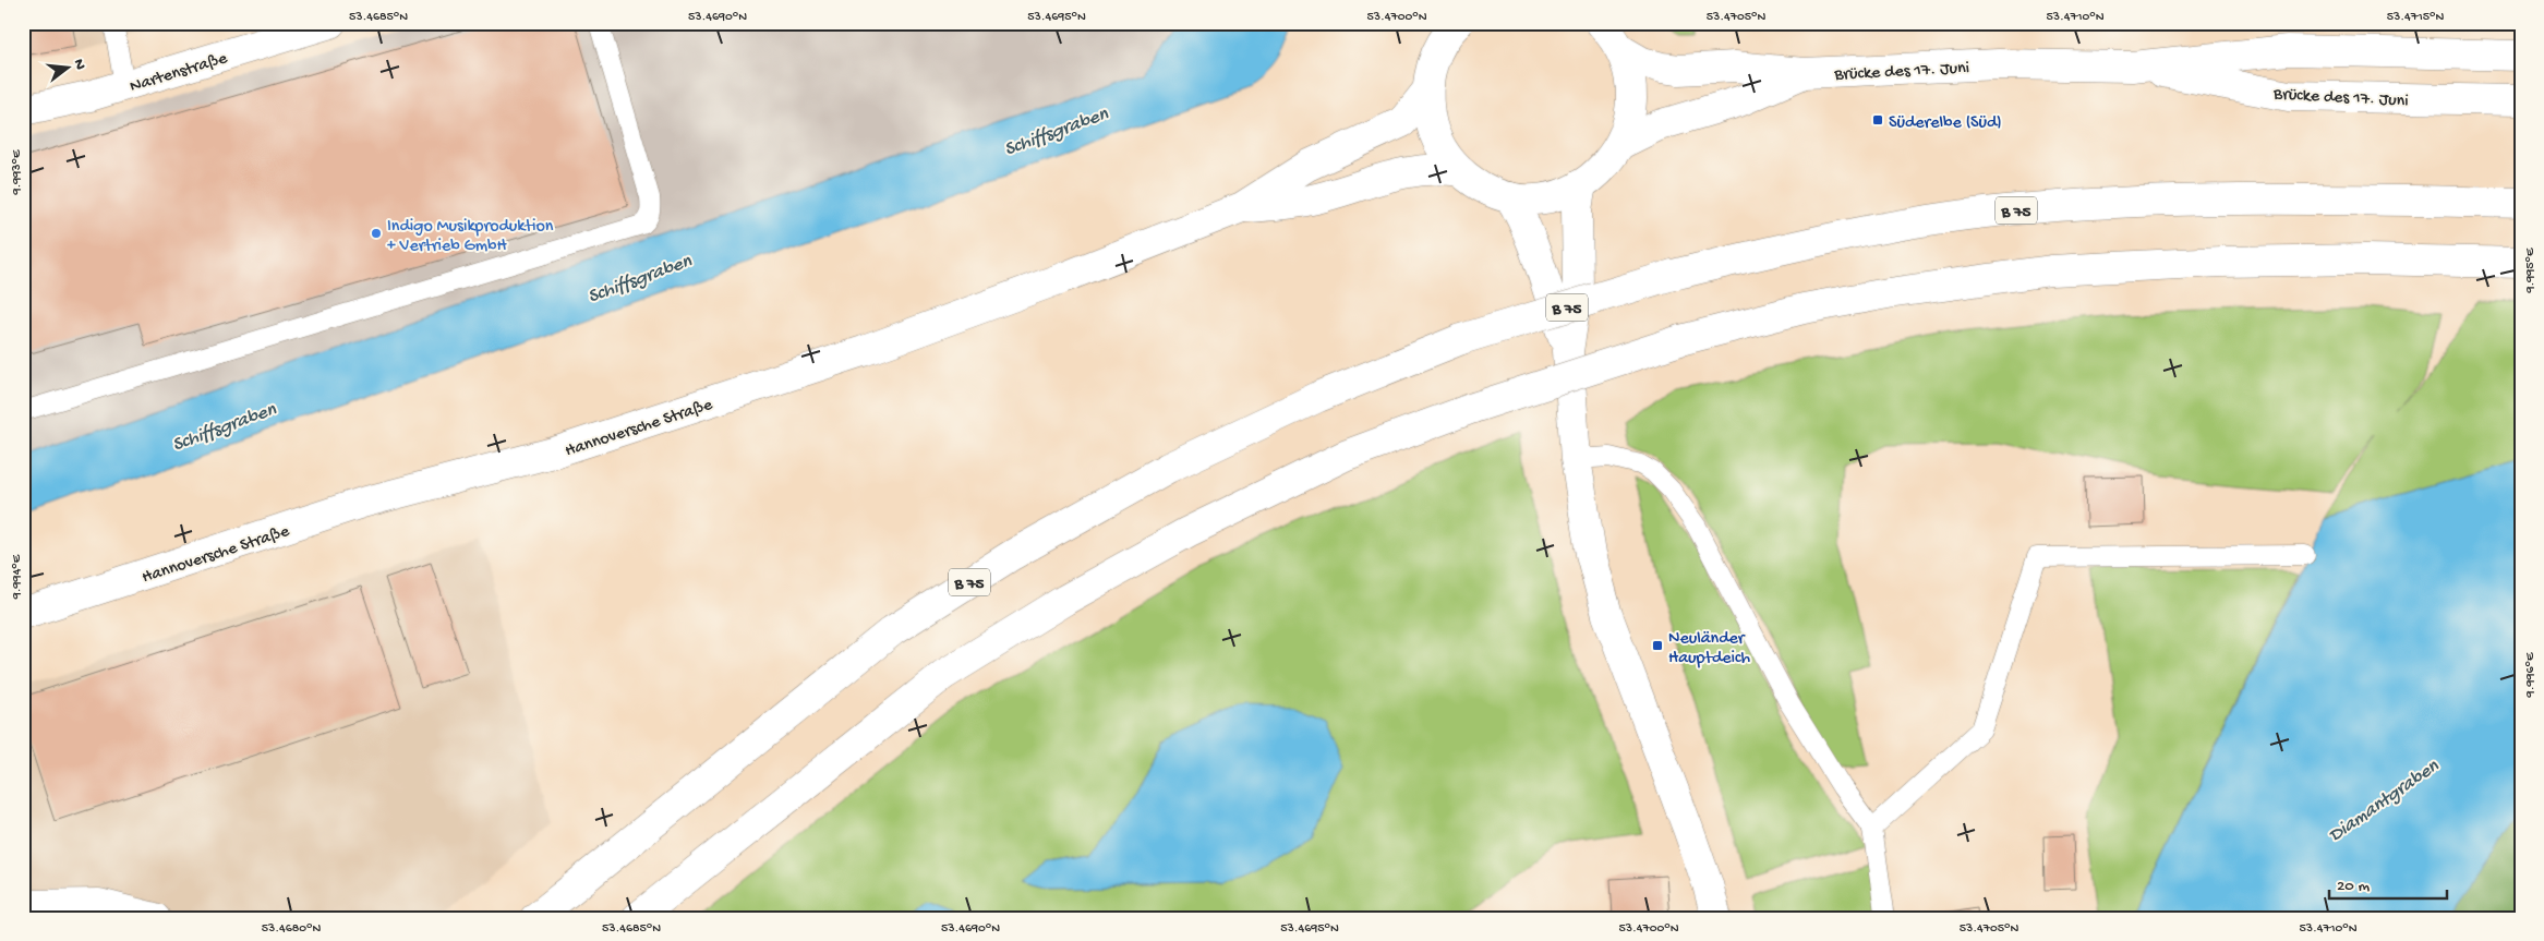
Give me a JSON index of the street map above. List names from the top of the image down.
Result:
{
  "streets": {
    "main road": [
      "Brücke des 17. Juni",
      "Nartenstraße",
      "B 75",
      "Hannoversche Straße"
    ]
  },
  "water": ["Schiffsgraben", "Diamantgraben"],
  "places": {
    "transit": ["Süderelbe (Süd)", "Neuländer Hauptdeich"],
    "other": ["Indigo Musikproduktion + Vertrieb GmbH"]
  },
  "scale_bar": "20 m",
  "north": "right",
  "coordinates": [
    "53.4685°N",
    "53.4690°N",
    "53.4695°N",
    "53.4700°N",
    "53.4705°N",
    "53.4710°N",
    "53.4715°N",
    "9.993°E",
    "9.995°E",
    "9.994°E",
    "9.996°E",
    "53.4680°N"
  ]
}
